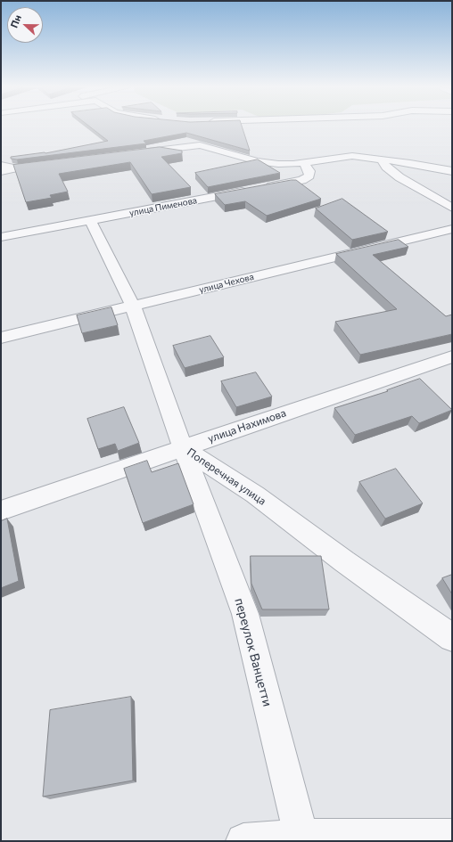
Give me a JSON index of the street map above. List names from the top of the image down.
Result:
{
  "streets": {
    "street": [
      "улица Пименова",
      "улица Чехова",
      "улица Нахимова",
      "Поперечная улица",
      "переулок Ванцетти"
    ]
  },
  "crossings": [
    ["улица Пименова", "Поперечная улица"],
    ["улица Чехова", "Поперечная улица"],
    ["улица Нахимова", "Поперечная улица"],
    ["улица Нахимова", "переулок Ванцетти"],
    ["Поперечная улица", "переулок Ванцетти"]
  ],
  "north": "left"
}
